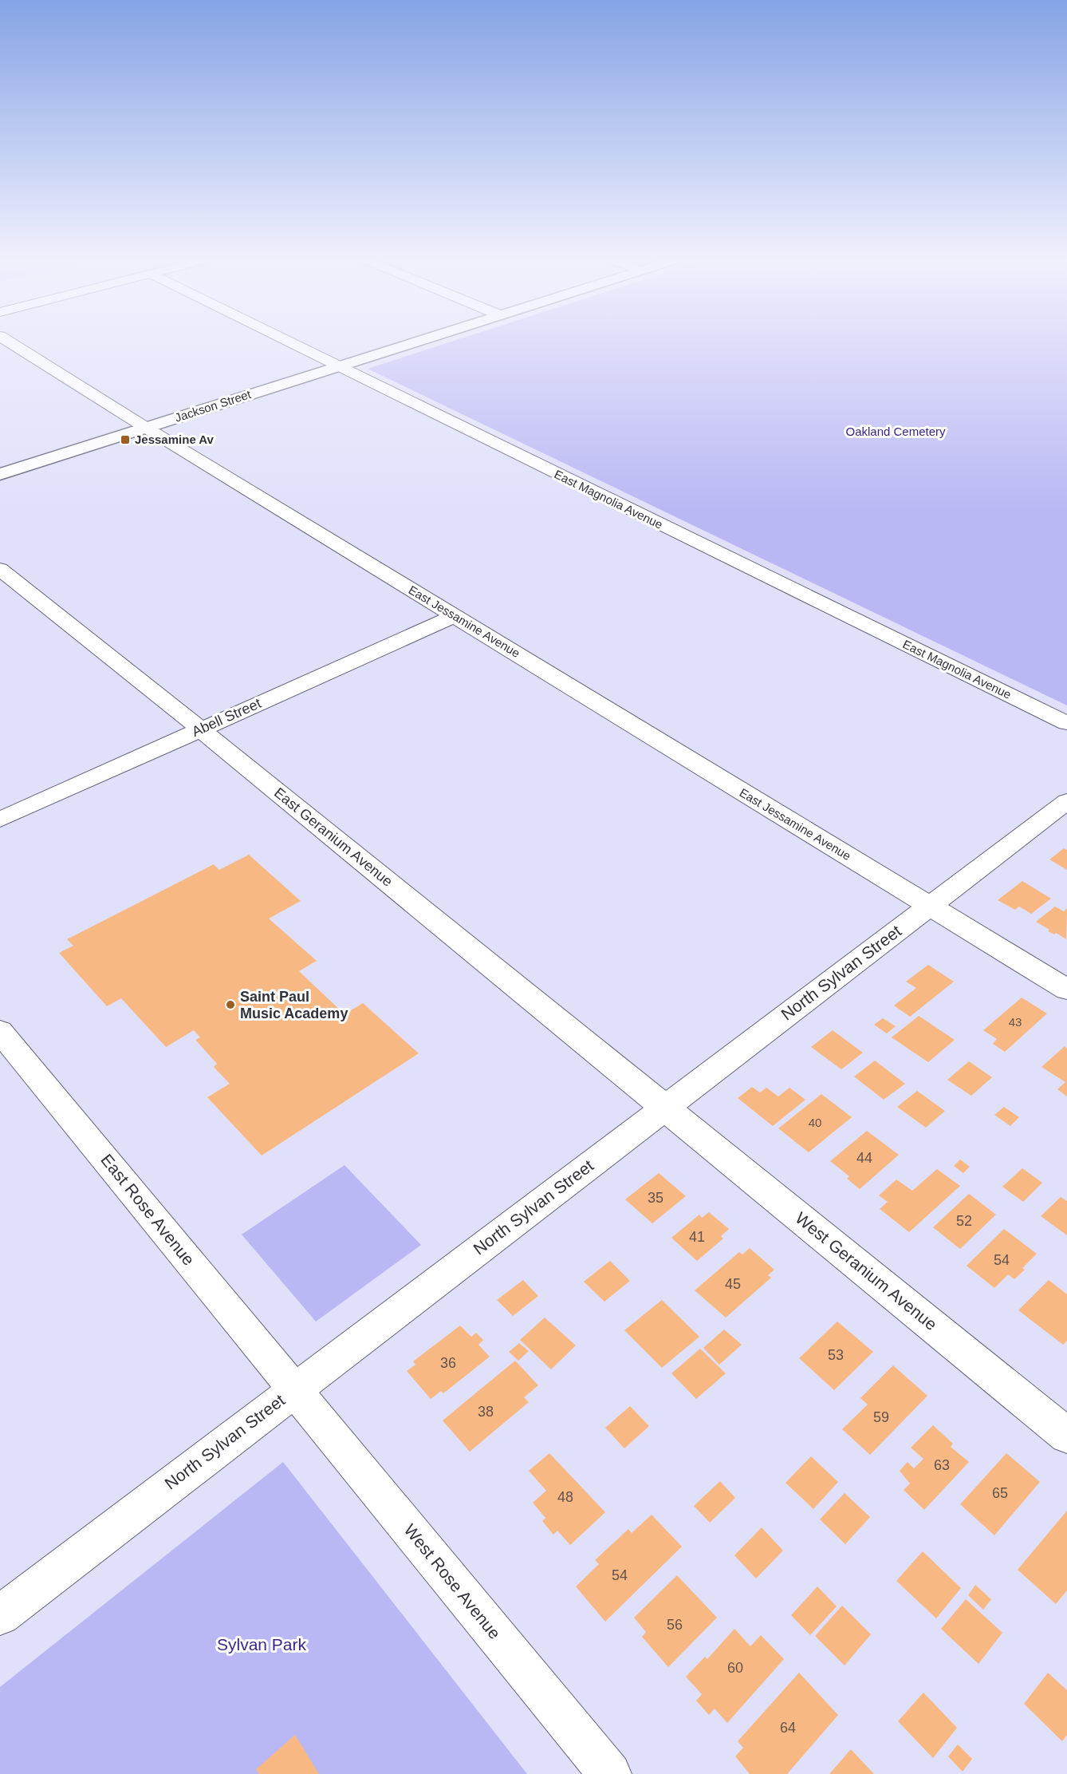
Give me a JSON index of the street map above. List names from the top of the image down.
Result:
{
  "streets": {
    "street": [
      "Jackson Street",
      "East Magnolia Avenue",
      "East Jessamine Avenue",
      "Abell Street",
      "East Geranium Avenue",
      "North Sylvan Street",
      "East Rose Avenue",
      "West Geranium Avenue",
      "West Rose Avenue"
    ]
  },
  "crossings": [
    ["Jackson Street", "East Magnolia Avenue"],
    ["Jackson Street", "East Jessamine Avenue"],
    ["East Jessamine Avenue", "Abell Street"],
    ["East Jessamine Avenue", "North Sylvan Street"],
    ["Abell Street", "East Geranium Avenue"],
    ["East Geranium Avenue", "North Sylvan Street"],
    ["East Geranium Avenue", "West Geranium Avenue"],
    ["North Sylvan Street", "East Rose Avenue"],
    ["North Sylvan Street", "West Geranium Avenue"],
    ["North Sylvan Street", "West Rose Avenue"],
    ["East Rose Avenue", "West Rose Avenue"]
  ],
  "parks": ["Oakland Cemetery", "Sylvan Park"],
  "places": {
    "transit": ["Jessamine Av"],
    "other": ["Saint Paul Music Academy"]
  },
  "house_numbers": [
    "43",
    "40",
    "44",
    "35",
    "52",
    "41",
    "54",
    "45",
    "53",
    "36",
    "38",
    "59",
    "63",
    "65",
    "48",
    "54",
    "56",
    "60",
    "64"
  ]
}
